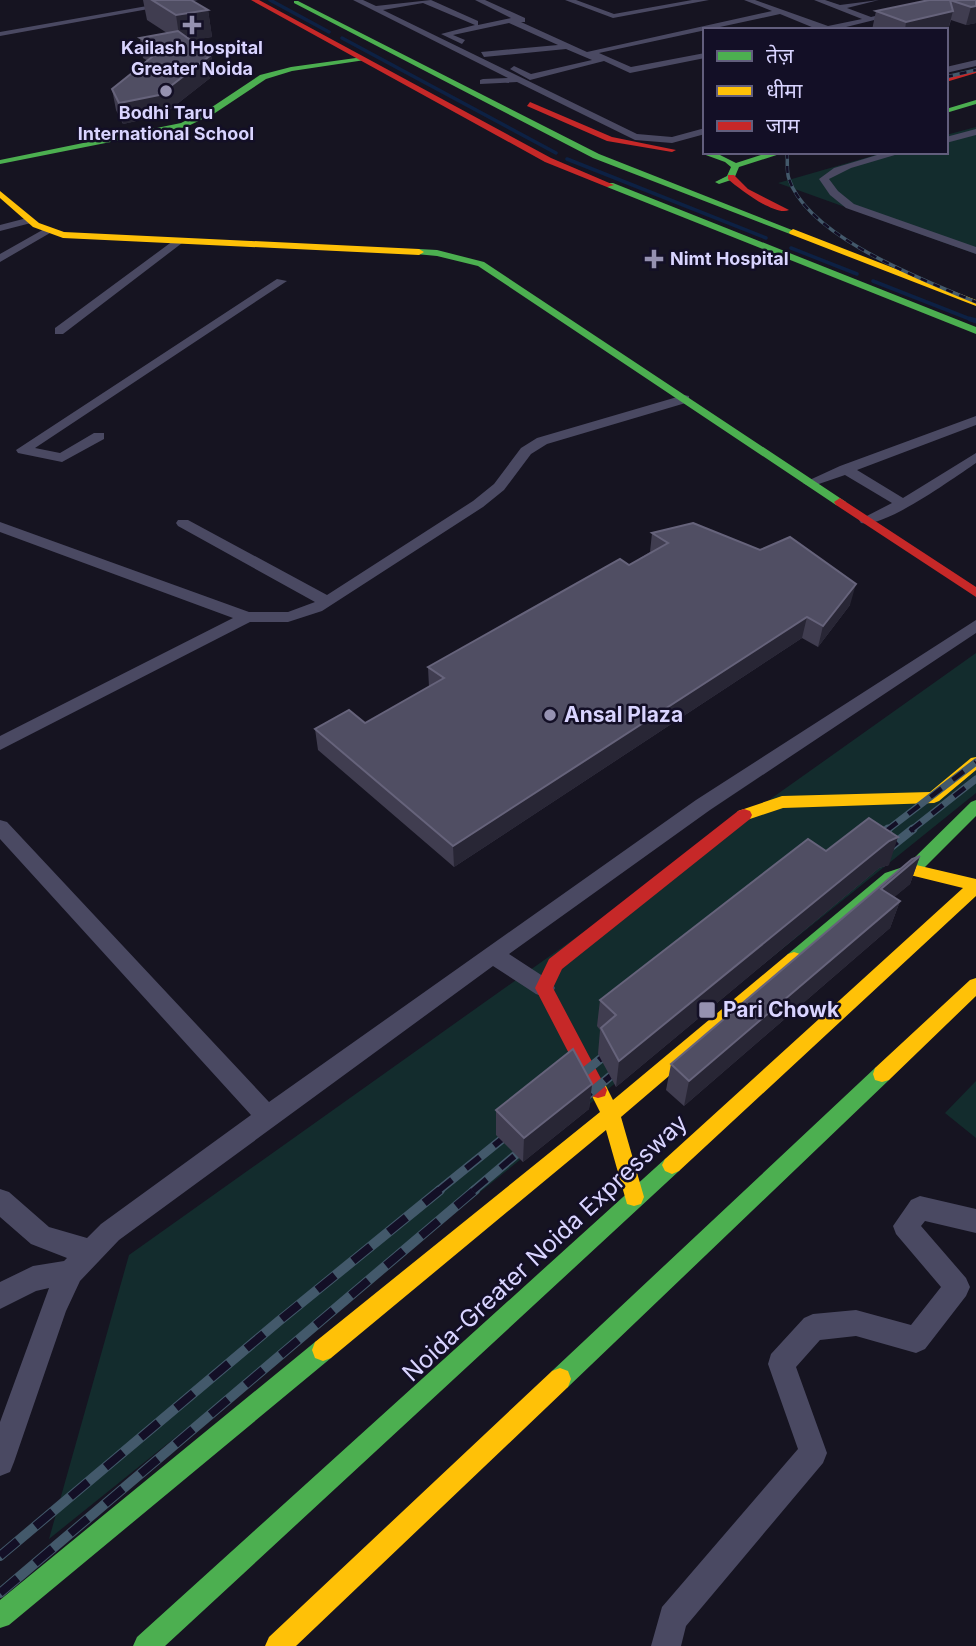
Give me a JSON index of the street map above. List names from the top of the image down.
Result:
{
  "streets": {
    "main road": ["Noida-Greater Noida Expressway"]
  },
  "places": {
    "health": ["Kailash Hospital Greater Noida", "Nimt Hospital"],
    "other": ["Bodhi Taru International School", "Ansal Plaza"],
    "transit": ["Pari Chowk"]
  },
  "legend": ["तेज़", "धीमा", "जाम"]
}
